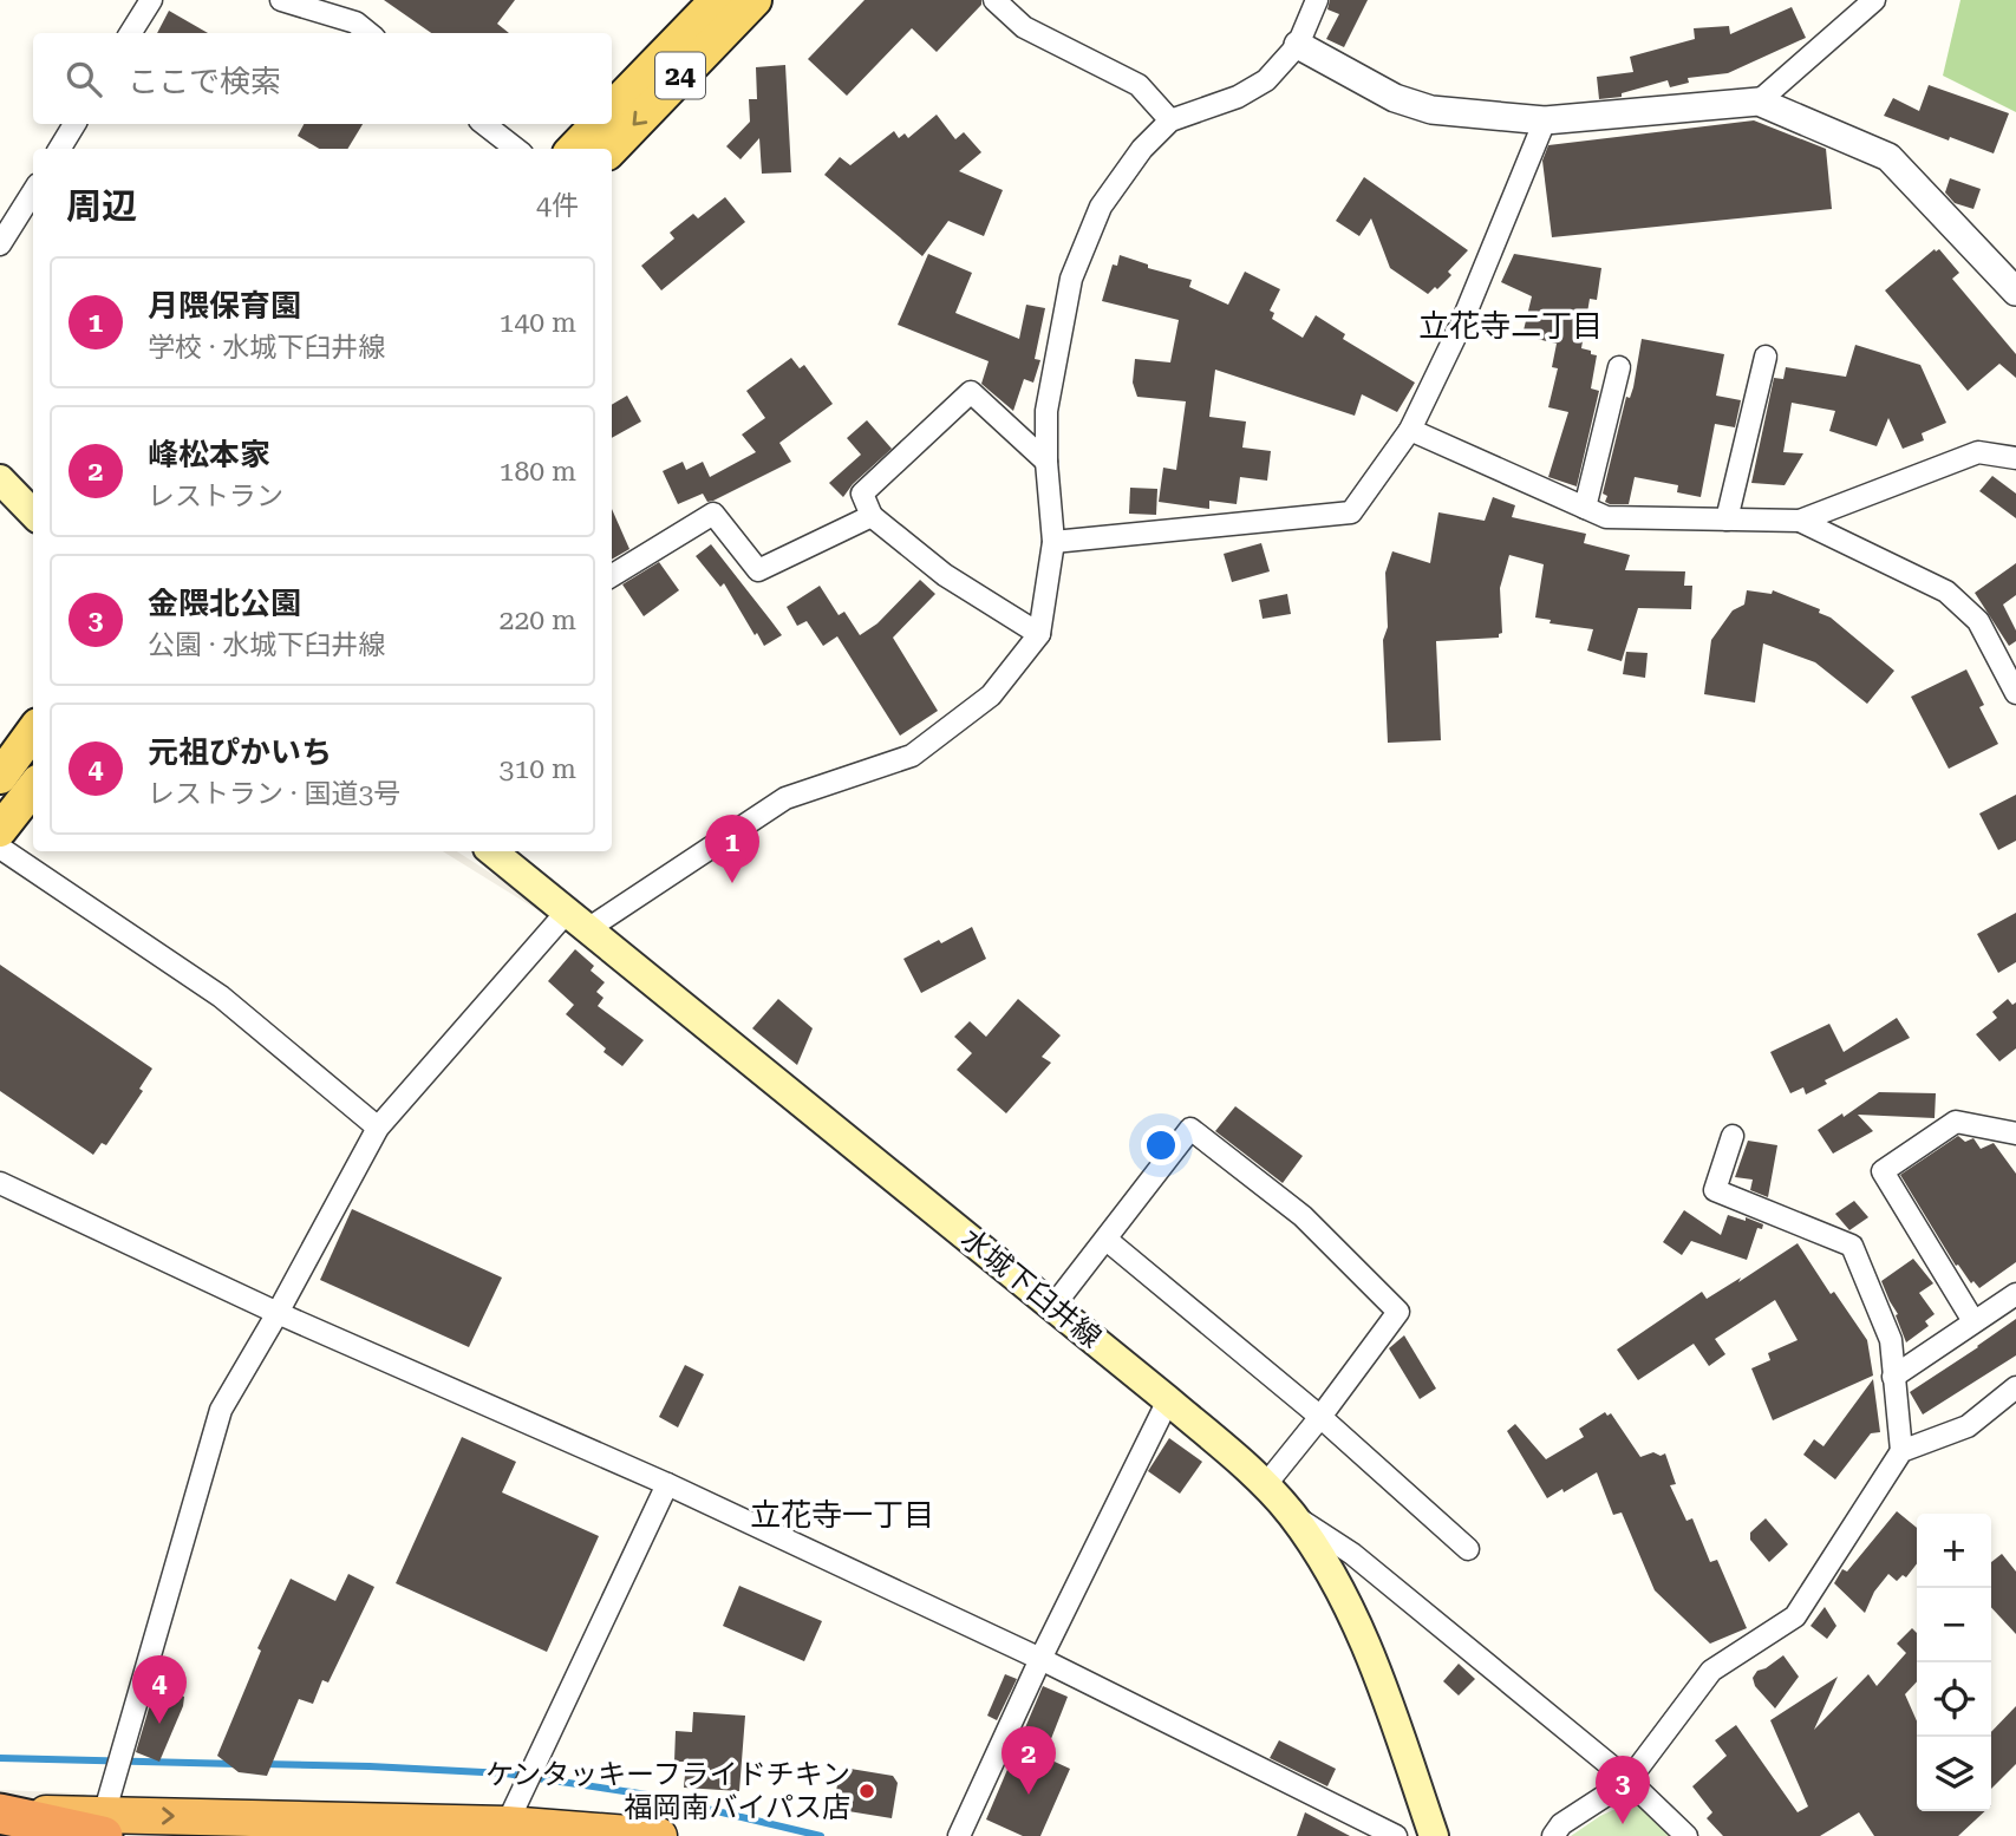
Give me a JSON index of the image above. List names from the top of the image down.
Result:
{
  "streets": {
    "main road": ["24", "水城下臼井線"]
  },
  "districts": ["立花寺二丁目", "立花寺一丁目"],
  "places": ["ケンタッキーフライドチキン 福岡南バイパス店"],
  "page": {
    "search": "ここで検索",
    "heading": ["周辺", "4件"],
    "list": [
      {
        "mark": "1",
        "name": "月隈保育園",
        "note": "学校 · 水城下臼井線",
        "value": "140 m"
      },
      {
        "mark": "2",
        "name": "峰松本家",
        "note": "レストラン",
        "value": "180 m"
      },
      {
        "mark": "3",
        "name": "金隈北公園",
        "note": "公園 · 水城下臼井線",
        "value": "220 m"
      },
      {
        "mark": "4",
        "name": "元祖ぴかいち",
        "note": "レストラン · 国道3号",
        "value": "310 m"
      }
    ],
    "pins": [
      "1",
      "4",
      "2",
      "3"
    ],
    "map_buttons": ["+", "−"]
  }
}
